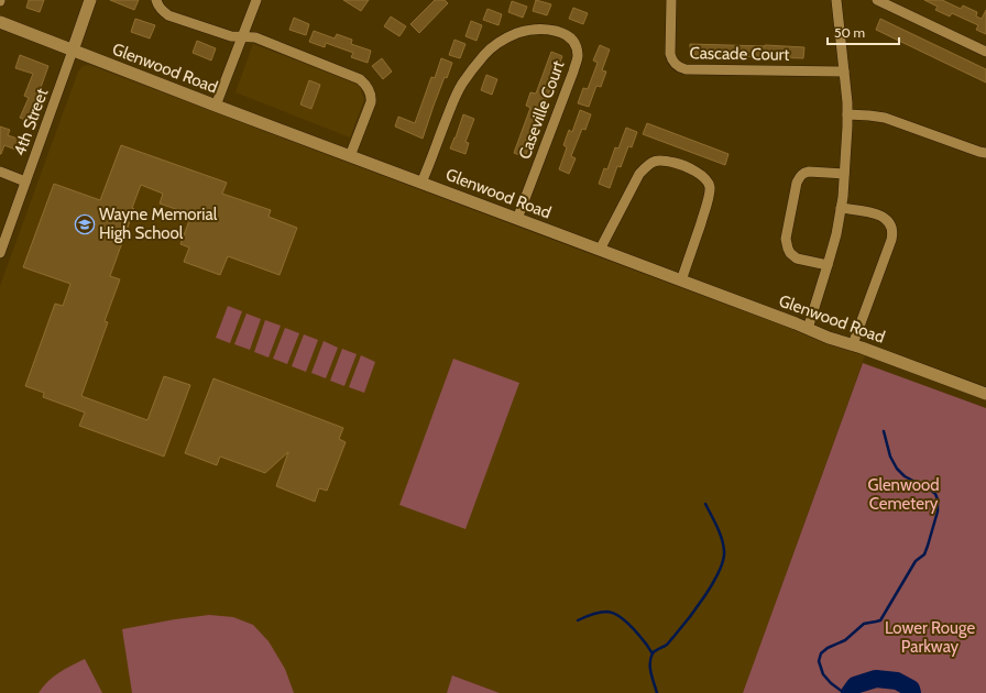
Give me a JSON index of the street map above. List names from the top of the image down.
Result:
{
  "streets": {
    "street": [
      "Cascade Court",
      "Glenwood Road",
      "Caseville Court",
      "4th Street"
    ]
  },
  "crossings": [
    ["Glenwood Road", "Caseville Court"],
    ["Glenwood Road", "4th Street"]
  ],
  "parks": ["Glenwood Cemetery", "Lower Rouge Parkway"],
  "places": {
    "school or university": ["Wayne Memorial High School"]
  },
  "scale_bar": "50 m"
}
